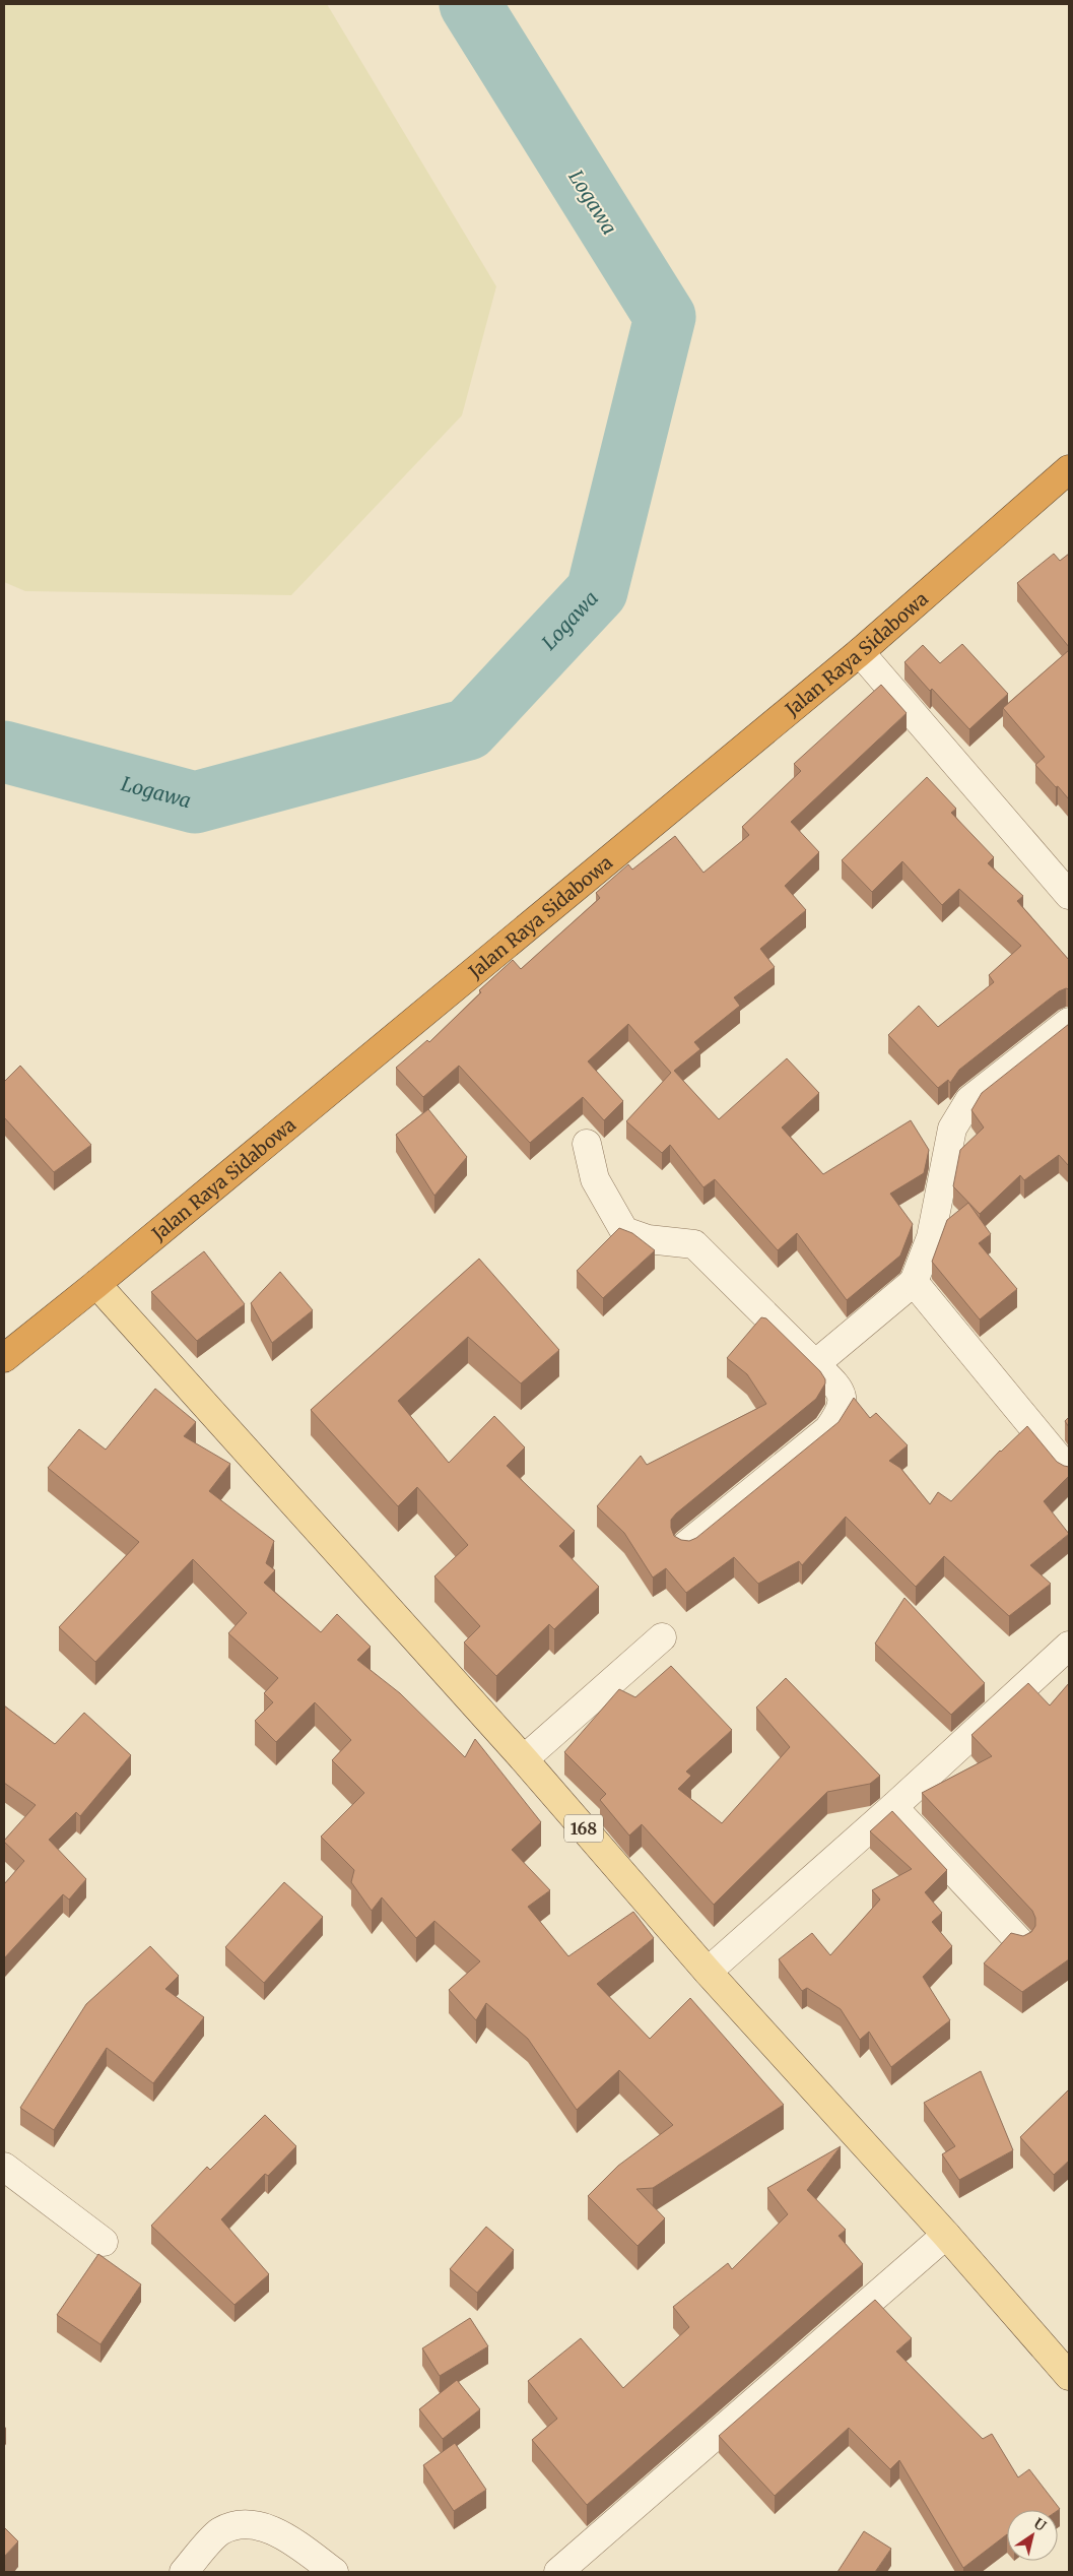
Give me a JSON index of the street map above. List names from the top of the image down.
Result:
{
  "streets": {
    "highway": ["Jalan Raya Sidabowa"],
    "main road": ["168"]
  },
  "crossings": [
    ["Jalan Raya Sidabowa", "168"]
  ],
  "water": ["Logawa"],
  "north": "top right"
}
